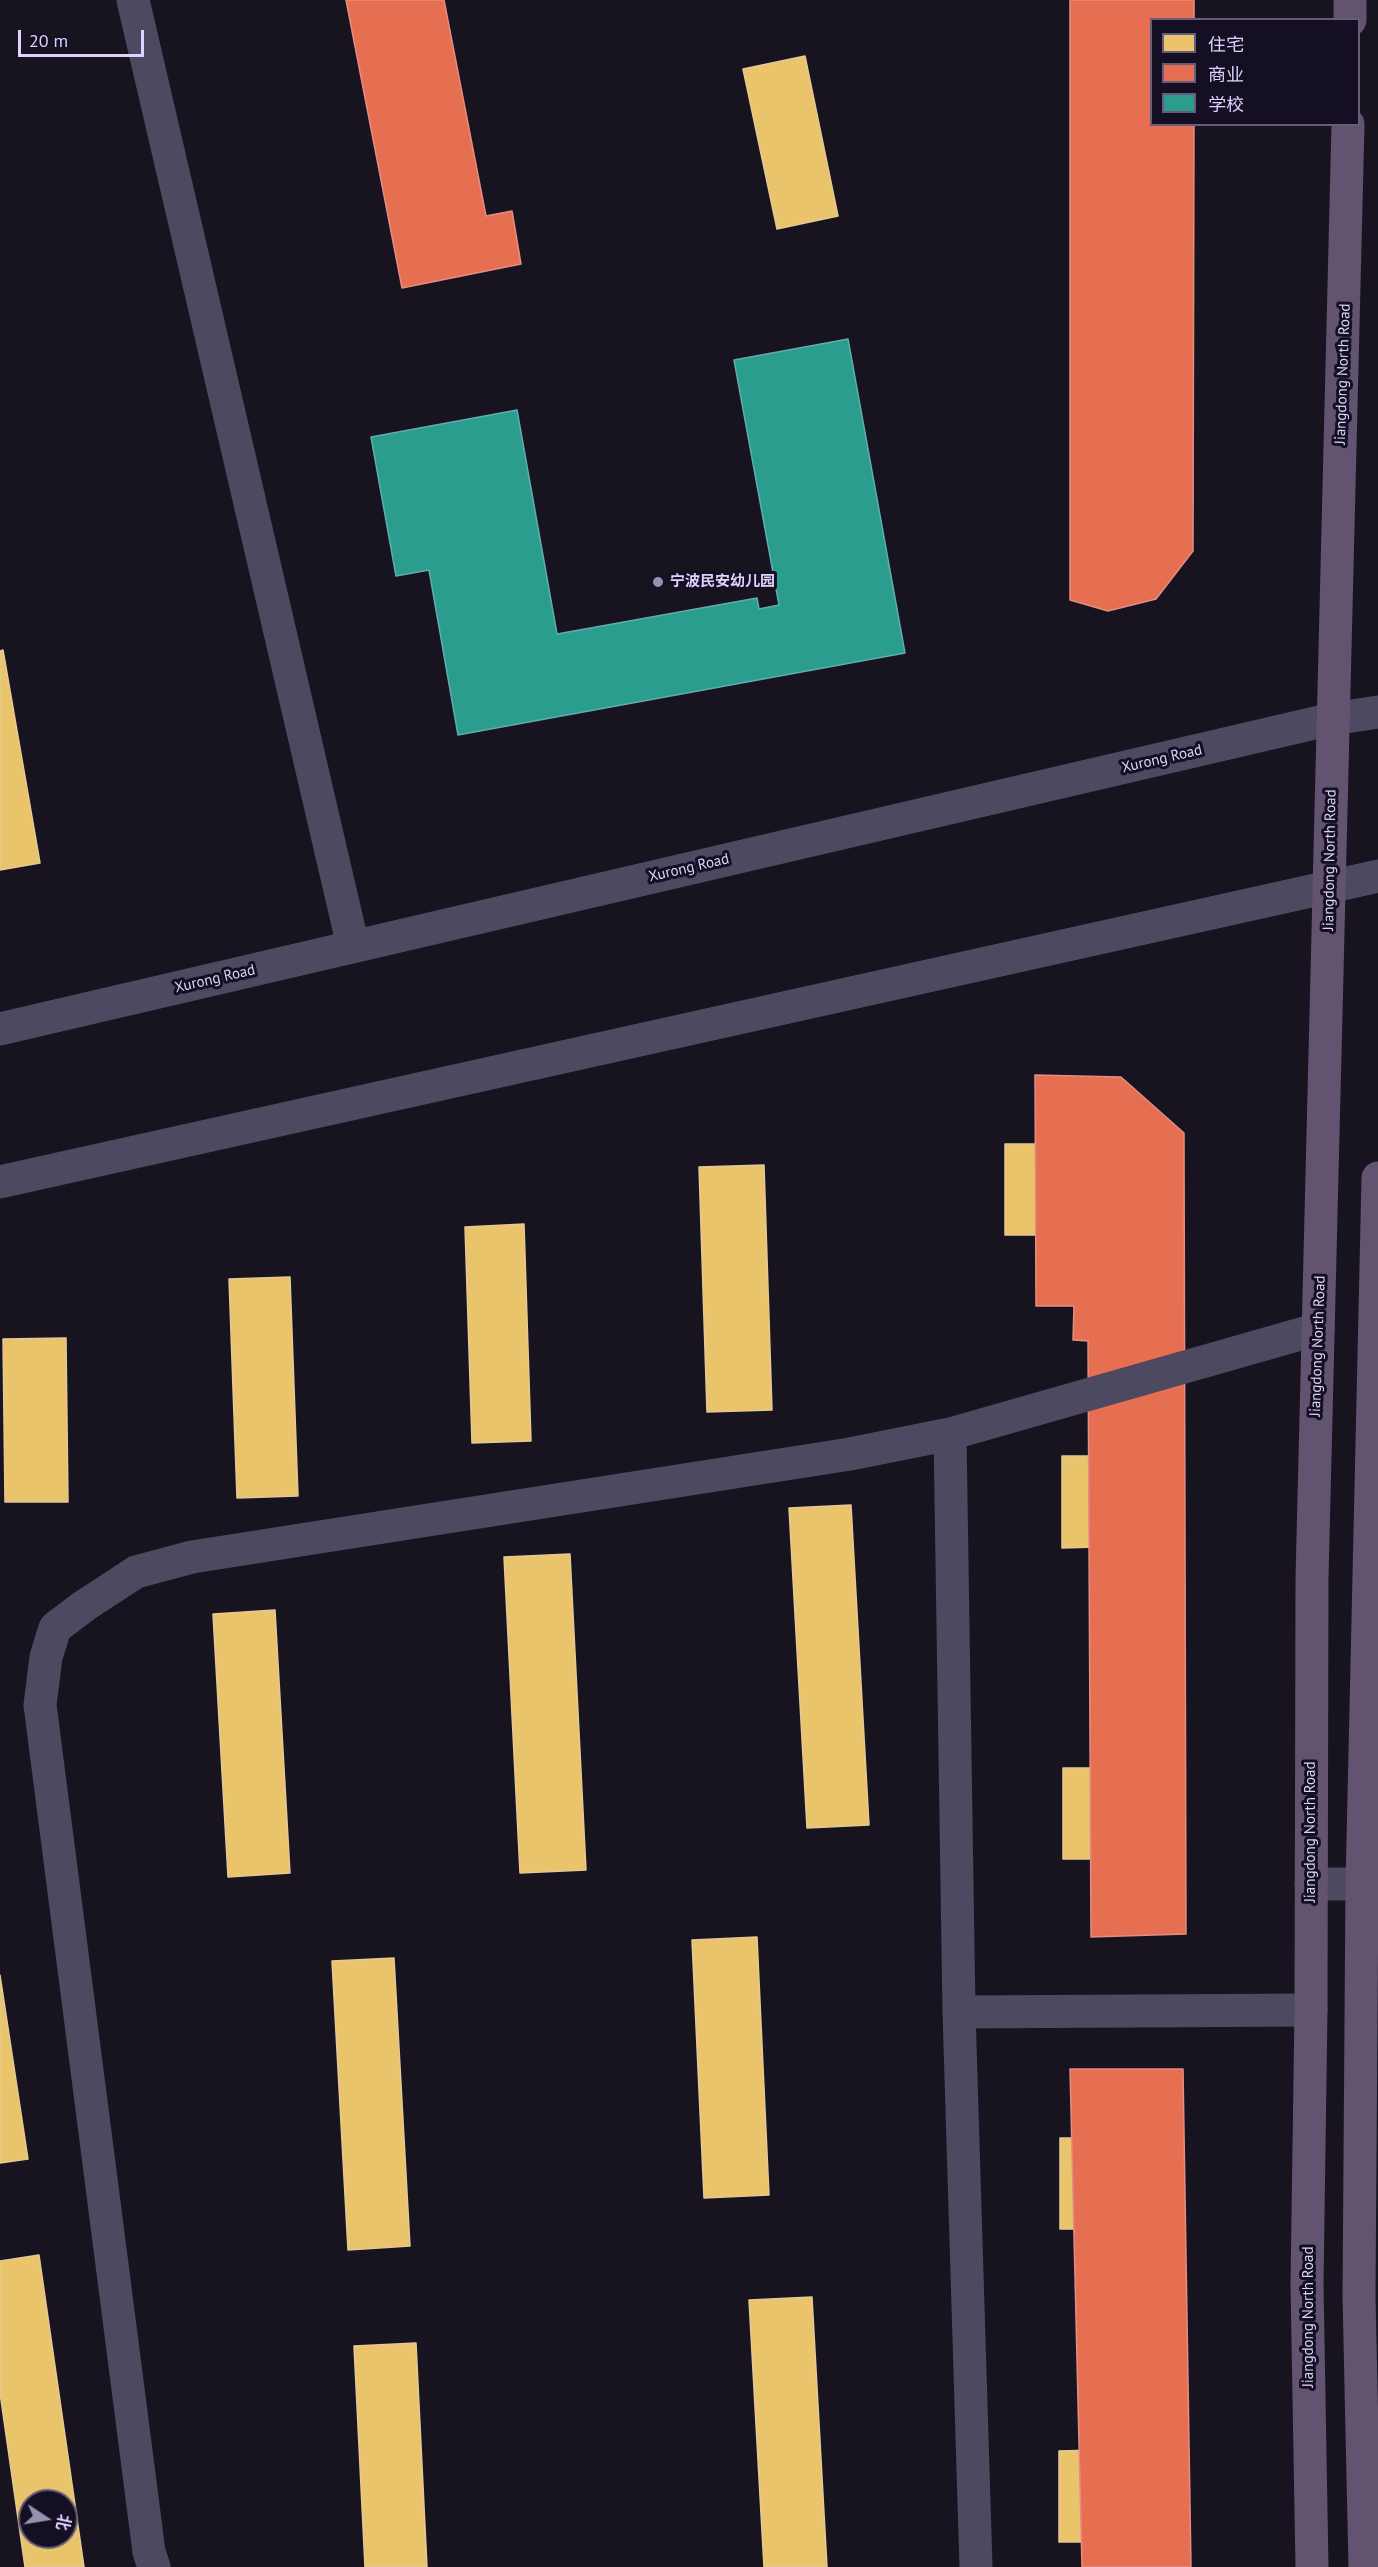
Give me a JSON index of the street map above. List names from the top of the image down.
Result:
{
  "streets": {
    "main road": ["Jiangdong North Road"],
    "street": ["Xurong Road"]
  },
  "crossings": [
    ["Jiangdong North Road", "Xurong Road"]
  ],
  "places": ["宁波民安幼儿园"],
  "legend": ["住宅", "商业", "学校"],
  "scale_bar": "20 m",
  "north": "right"
}
